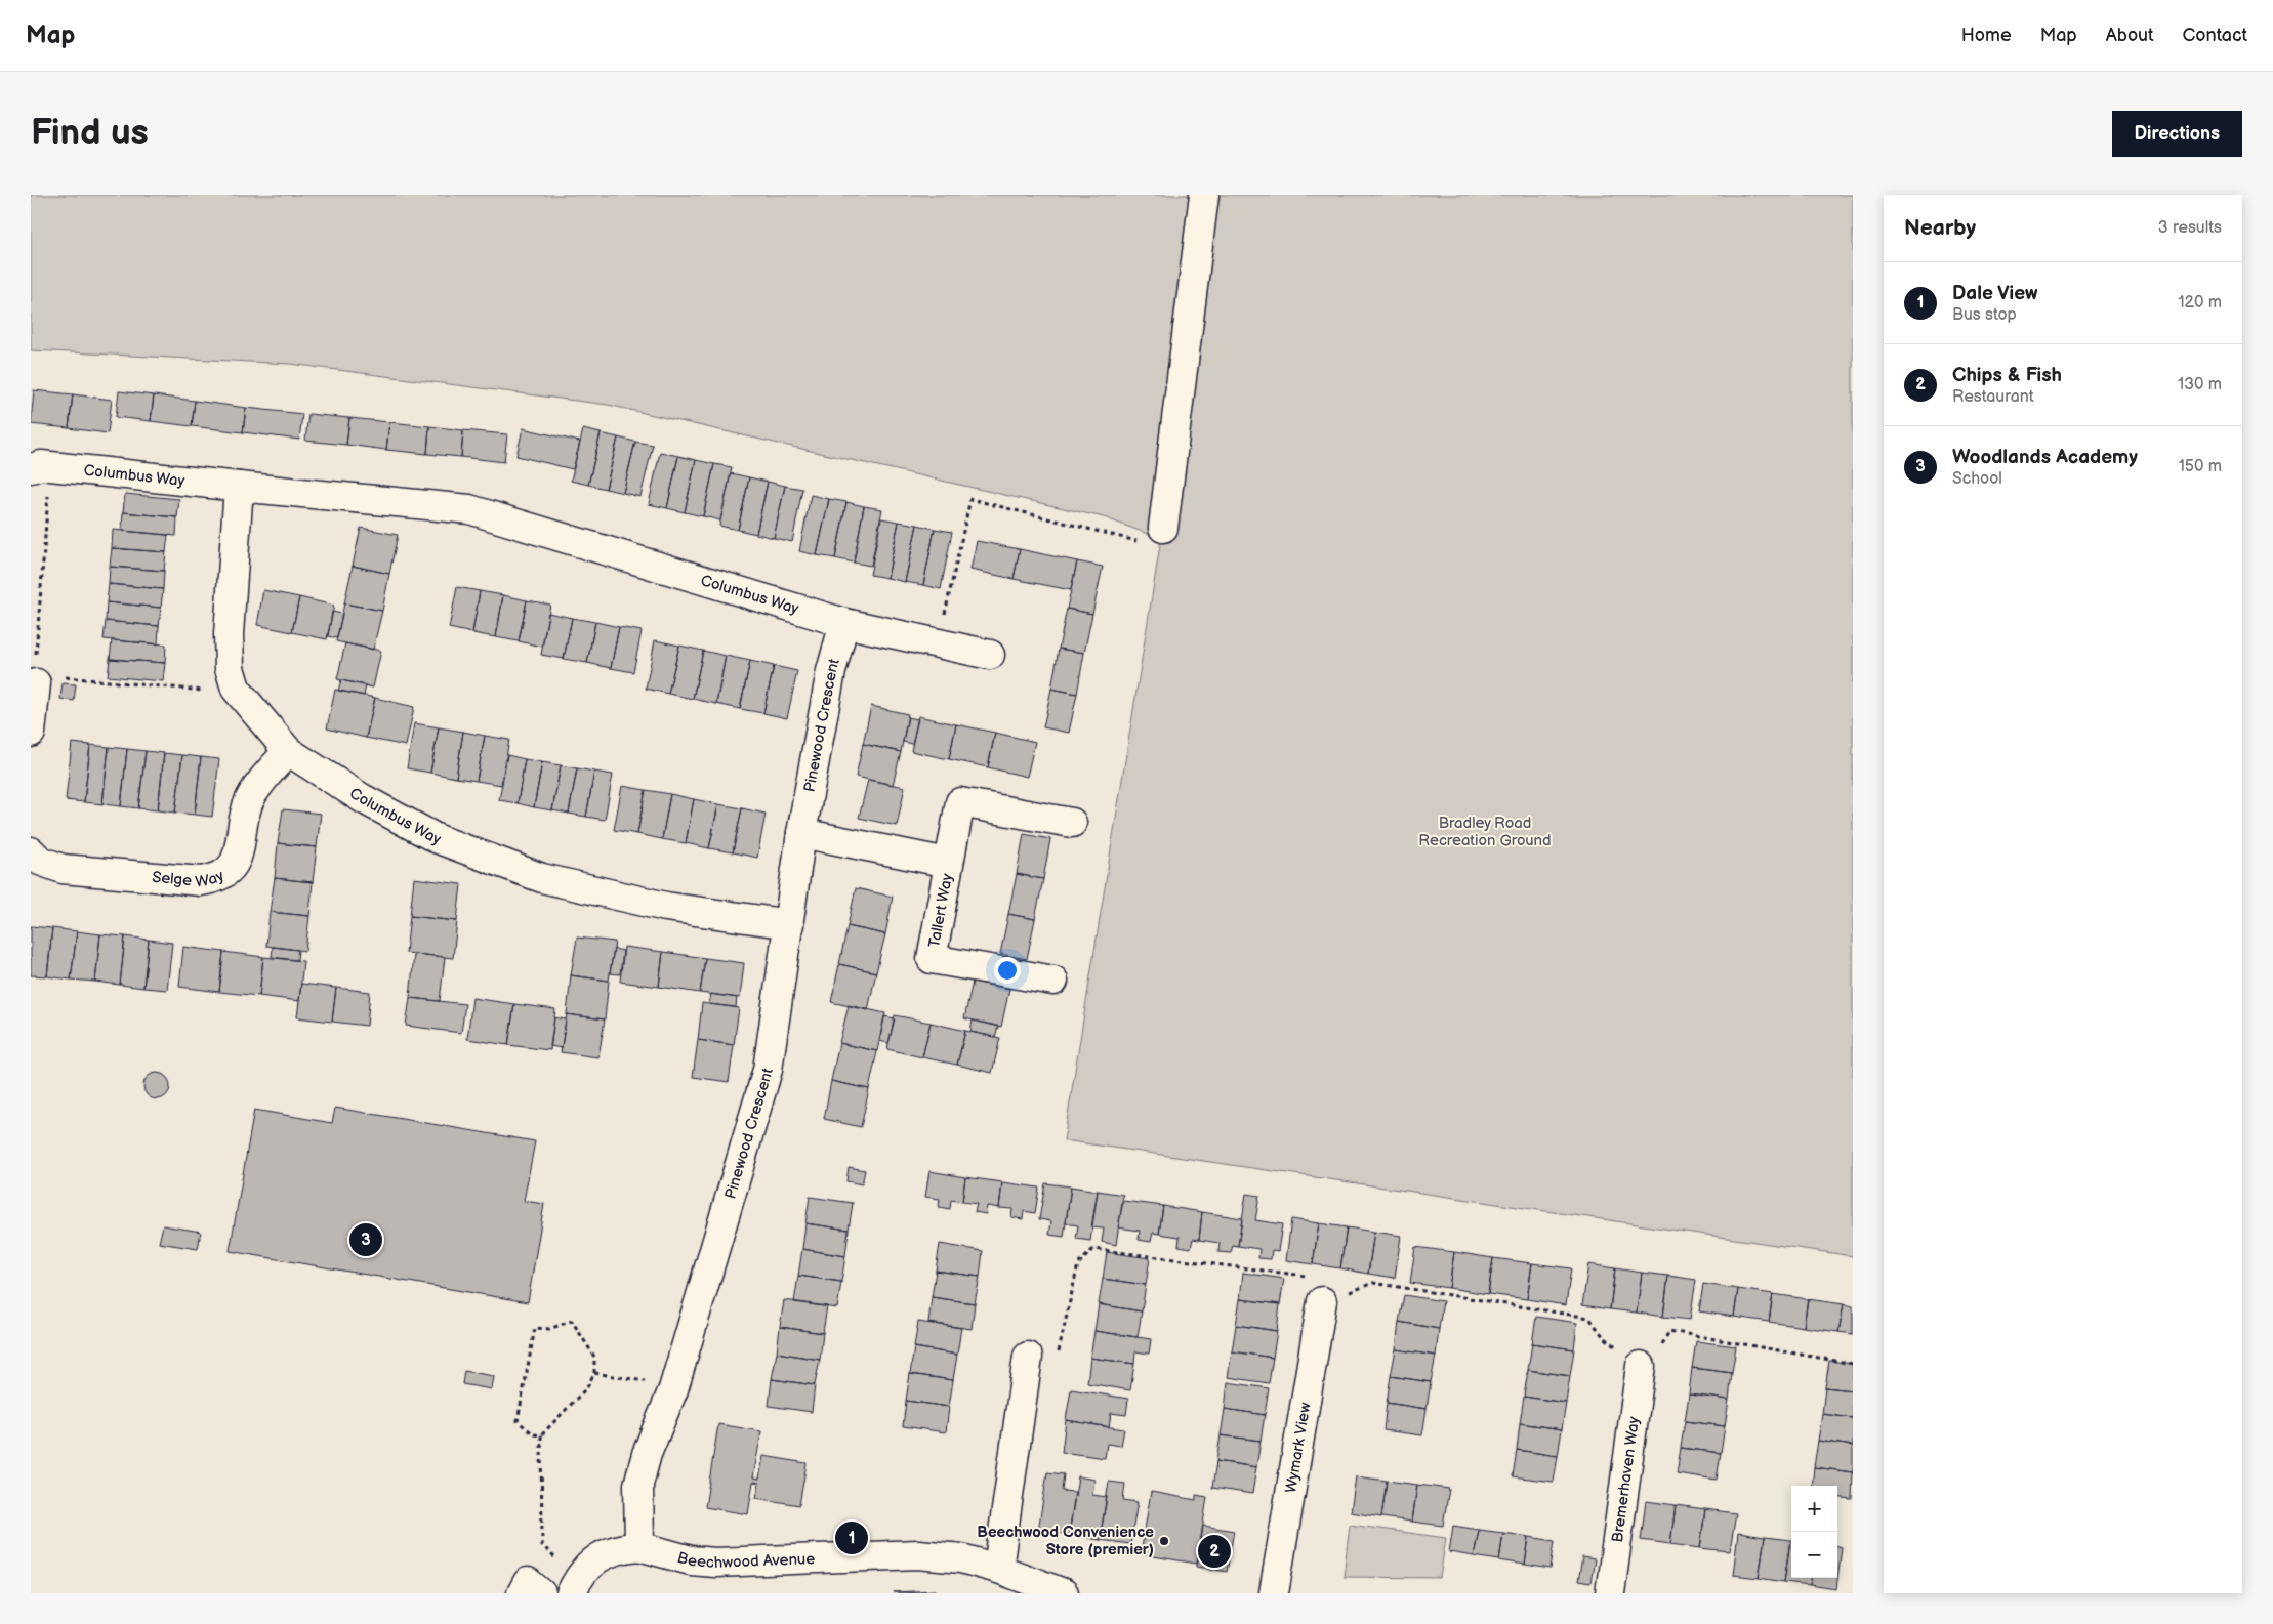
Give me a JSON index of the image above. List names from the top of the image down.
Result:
{
  "streets": {
    "street": [
      "Columbus Way",
      "Pinewood Crescent",
      "Selge Way",
      "Tallert Way",
      "Wymark View",
      "Bremerhaven Way",
      "Beechwood Avenue"
    ]
  },
  "crossings": [
    ["Columbus Way", "Pinewood Crescent"],
    ["Columbus Way", "Selge Way"],
    ["Pinewood Crescent", "Tallert Way"],
    ["Pinewood Crescent", "Beechwood Avenue"]
  ],
  "parks": ["Bradley Road Recreation Ground"],
  "places": ["Beechwood Convenience Store (premier)"],
  "page": {
    "header": "Map",
    "nav": [
      "Home",
      "Map",
      "About",
      "Contact"
    ],
    "buttons": "Directions",
    "title": "Find us",
    "heading": ["Nearby", "3 results"],
    "list": [
      {
        "mark": "1",
        "name": "Dale View",
        "note": "Bus stop",
        "value": "120 m"
      },
      {
        "mark": "2",
        "name": "Chips & Fish",
        "note": "Restaurant",
        "value": "130 m"
      },
      {
        "mark": "3",
        "name": "Woodlands Academy",
        "note": "School",
        "value": "150 m"
      }
    ],
    "pins": ["3", "1", "2"],
    "map_buttons": ["+", "−"]
  }
}
